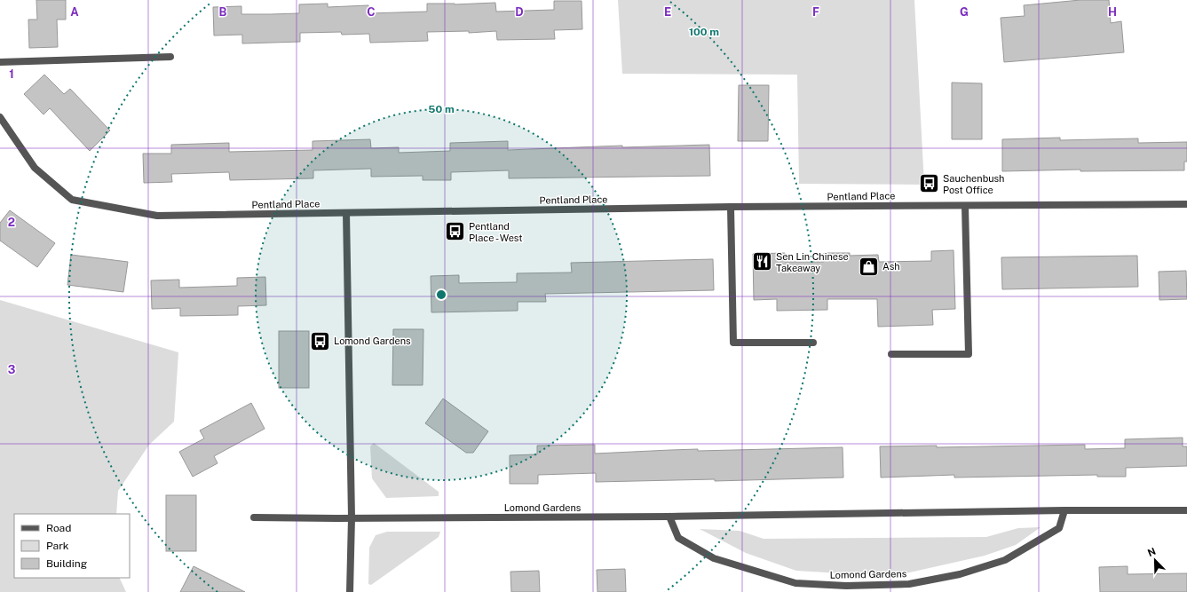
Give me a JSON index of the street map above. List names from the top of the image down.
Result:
{
  "streets": {
    "street": ["Pentland Place", "Lomond Gardens"]
  },
  "places": {
    "bus stop": ["Sauchenbush Post Office", "Pentland Place - West", "Lomond Gardens"],
    "restaurant": ["Sen Lin Chinese Takeaway"],
    "shop": ["Ash"]
  },
  "legend": ["Road", "Park", "Building"],
  "north": "top left",
  "grid": {
    "columns": [
      "A",
      "B",
      "C",
      "D",
      "E",
      "F",
      "G",
      "H"
    ],
    "rows": ["1", "2", "3"]
  },
  "rings": ["100 m", "50 m"]
}
